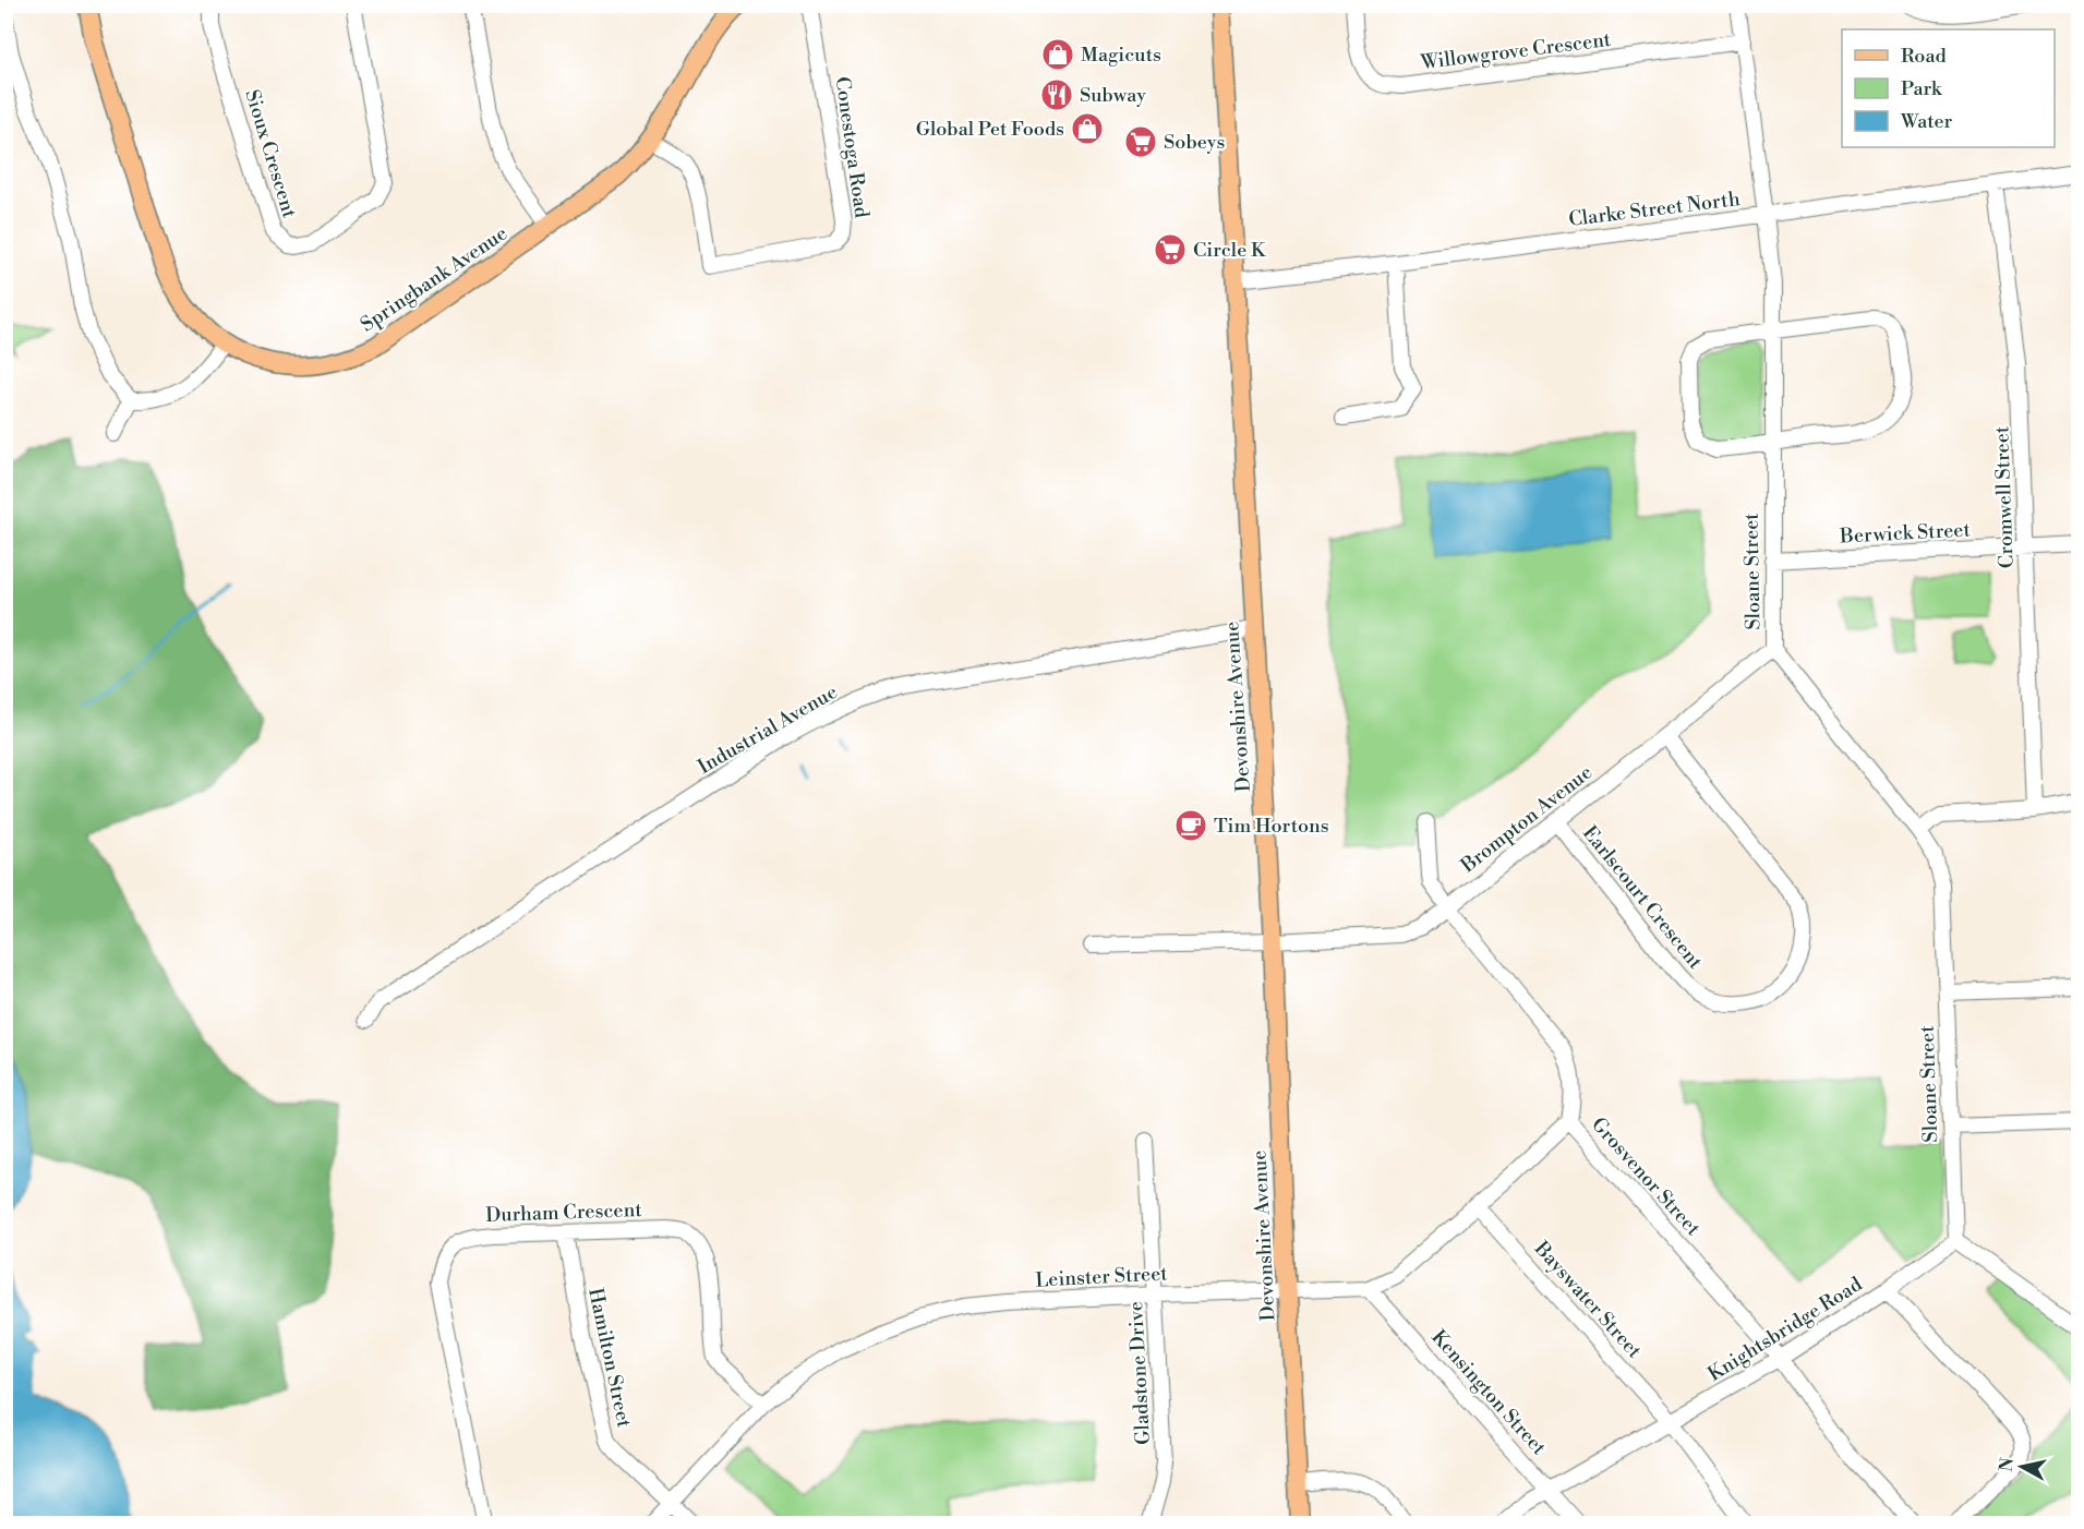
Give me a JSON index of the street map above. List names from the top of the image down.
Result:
{
  "streets": {
    "main road": ["Springbank Avenue", "Devonshire Avenue"],
    "street": [
      "Willowgrove Crescent",
      "Conestoga Road",
      "Sioux Crescent",
      "Clarke Street North",
      "Cromwell Street",
      "Berwick Street",
      "Sloane Street",
      "Industrial Avenue",
      "Brompton Avenue",
      "Earlscourt Crescent",
      "Grosvenor Street",
      "Durham Crescent",
      "Leinster Street",
      "Bayswater Street",
      "Knightsbridge Road",
      "Hamilton Street",
      "Gladstone Drive",
      "Kensington Street"
    ]
  },
  "crossings": [
    ["Willowgrove Crescent", "Sloane Street"],
    ["Conestoga Road", "Springbank Avenue"],
    ["Clarke Street North", "Cromwell Street"],
    ["Clarke Street North", "Sloane Street"],
    ["Clarke Street North", "Devonshire Avenue"],
    ["Cromwell Street", "Berwick Street"],
    ["Berwick Street", "Sloane Street"],
    ["Sloane Street", "Brompton Avenue"],
    ["Sloane Street", "Knightsbridge Road"],
    ["Devonshire Avenue", "Industrial Avenue"],
    ["Devonshire Avenue", "Brompton Avenue"],
    ["Devonshire Avenue", "Leinster Street"],
    ["Brompton Avenue", "Earlscourt Crescent"],
    ["Brompton Avenue", "Grosvenor Street"],
    ["Grosvenor Street", "Leinster Street"],
    ["Grosvenor Street", "Knightsbridge Road"],
    ["Durham Crescent", "Leinster Street"],
    ["Durham Crescent", "Hamilton Street"],
    ["Leinster Street", "Bayswater Street"],
    ["Leinster Street", "Hamilton Street"],
    ["Leinster Street", "Gladstone Drive"],
    ["Leinster Street", "Kensington Street"],
    ["Bayswater Street", "Knightsbridge Road"],
    ["Knightsbridge Road", "Kensington Street"]
  ],
  "places": {
    "shop": ["Magicuts", "Global Pet Foods"],
    "restaurant": ["Subway"],
    "supermarket": ["Sobeys", "Circle K"],
    "cafe": ["Tim Hortons"]
  },
  "legend": ["Road", "Park", "Water"],
  "north": "left"
}
